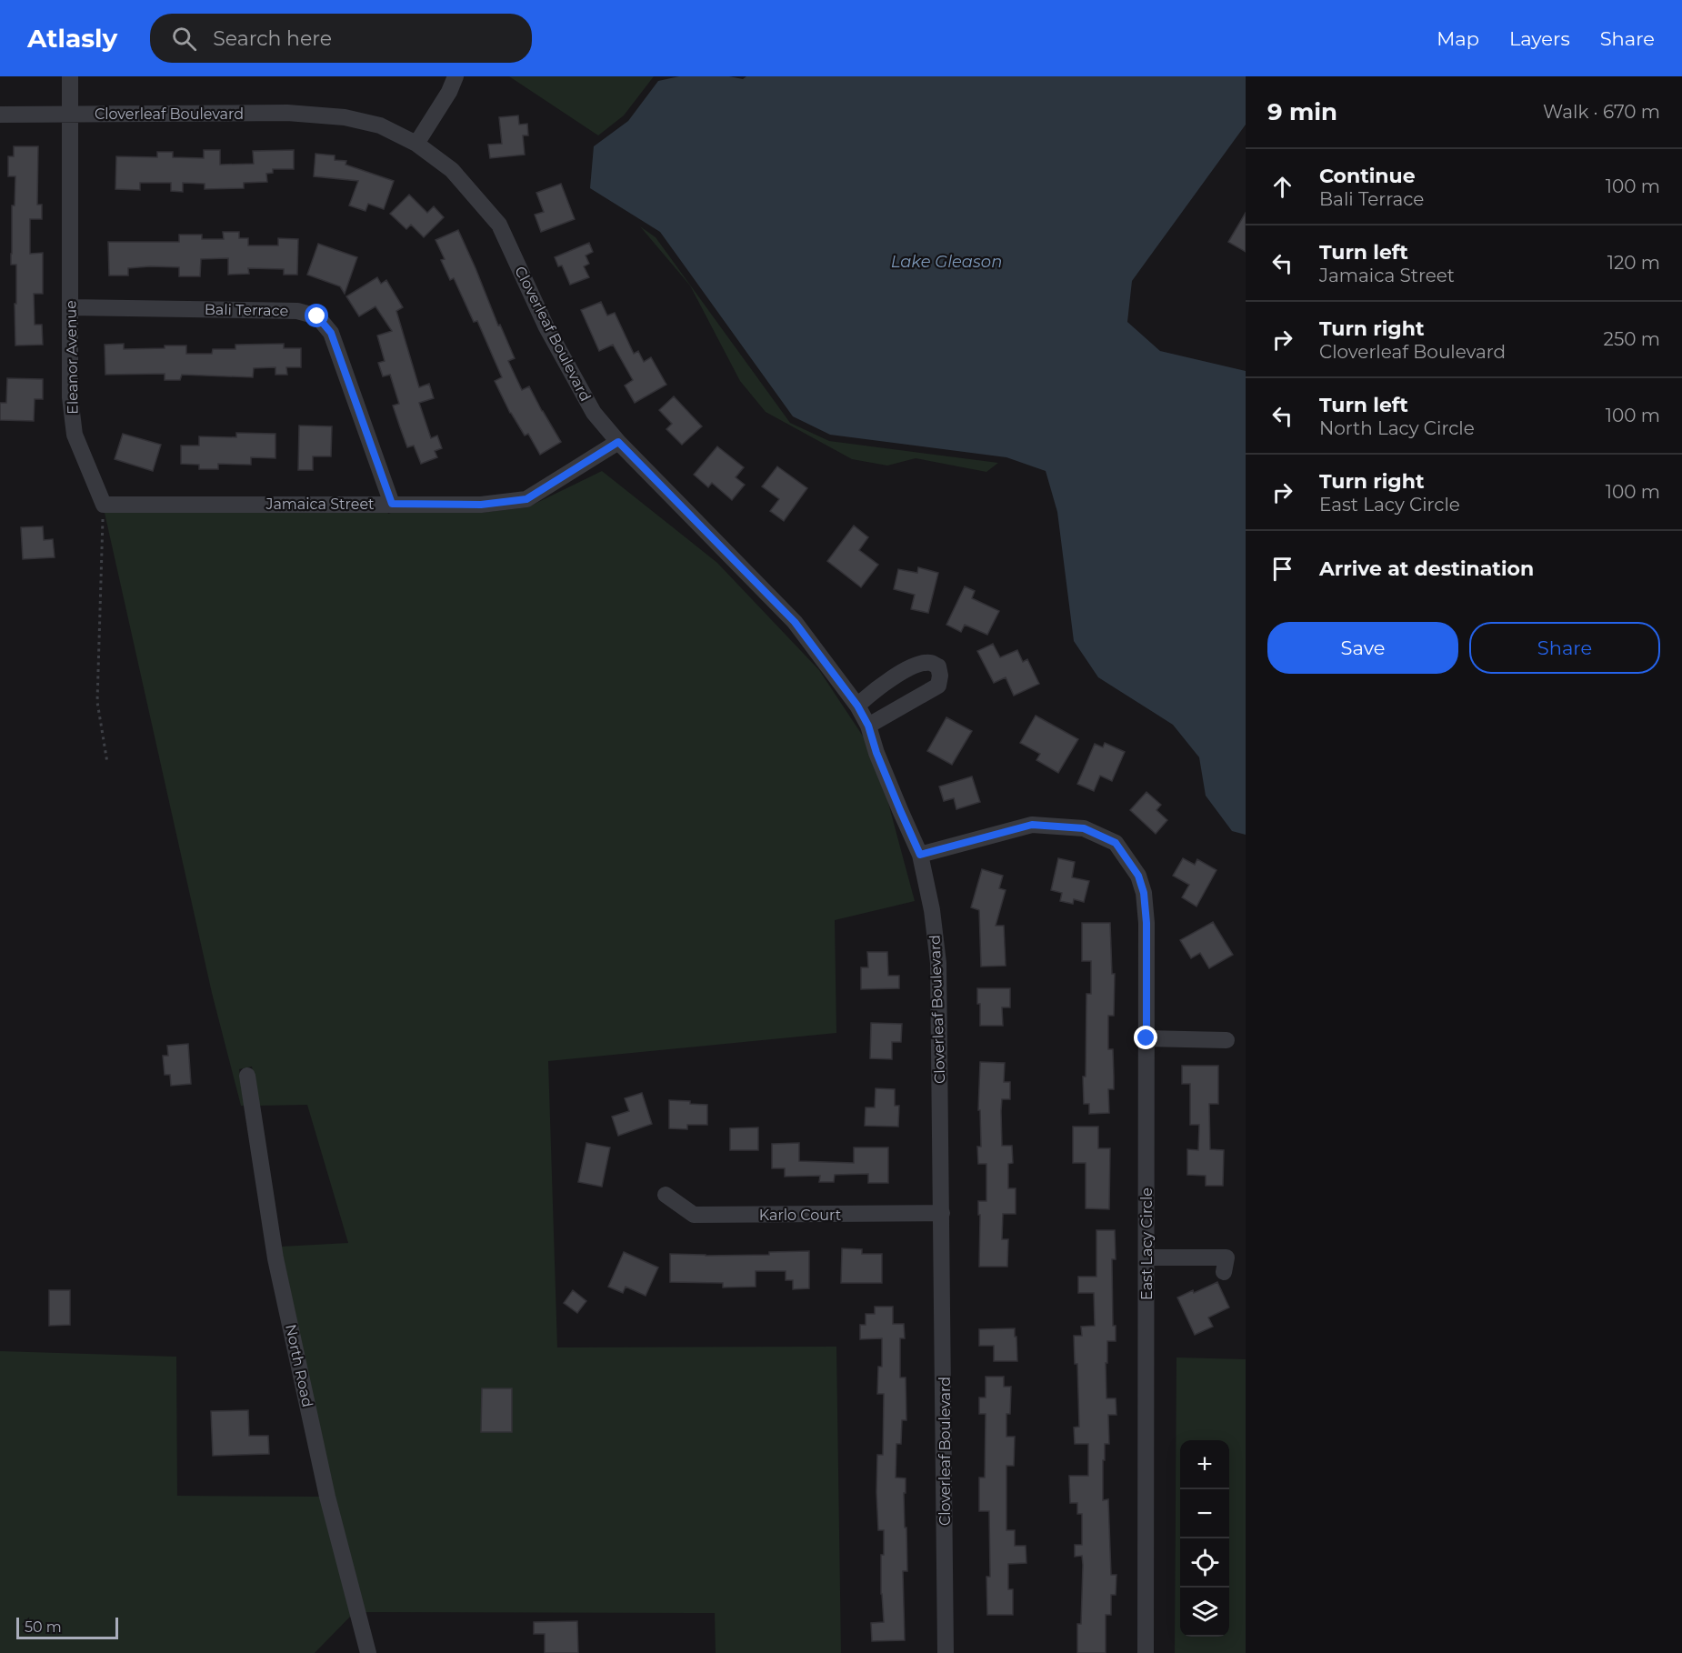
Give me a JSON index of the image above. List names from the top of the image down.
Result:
{
  "streets": {
    "street": [
      "Cloverleaf Boulevard",
      "Bali Terrace",
      "Eleanor Avenue",
      "Jamaica Street",
      "Karlo Court",
      "East Lacy Circle",
      "North Road"
    ]
  },
  "crossings": [
    ["Cloverleaf Boulevard", "Eleanor Avenue"],
    ["Cloverleaf Boulevard", "Jamaica Street"],
    ["Cloverleaf Boulevard", "Karlo Court"],
    ["Cloverleaf Boulevard", "East Lacy Circle"],
    ["Bali Terrace", "Eleanor Avenue"],
    ["Bali Terrace", "Jamaica Street"],
    ["Eleanor Avenue", "Jamaica Street"]
  ],
  "water": ["Lake Gleason"],
  "scale_bar": "50 m",
  "page": {
    "header": "Atlasly",
    "search": "Search here",
    "nav": ["Map", "Layers", "Share"],
    "heading": ["9 min", "Walk · 670 m"],
    "list": [
      ["Continue", "Bali Terrace", "100 m"],
      ["Turn left", "Jamaica Street", "120 m"],
      ["Turn right", "Cloverleaf Boulevard", "250 m"],
      ["Turn left", "North Lacy Circle", "100 m"],
      ["Turn right", "East Lacy Circle", "100 m"],
      "Arrive at destination"
    ],
    "buttons": ["Save", "Share"],
    "map_buttons": ["+", "−"],
    "scale": "50 m"
  }
}
